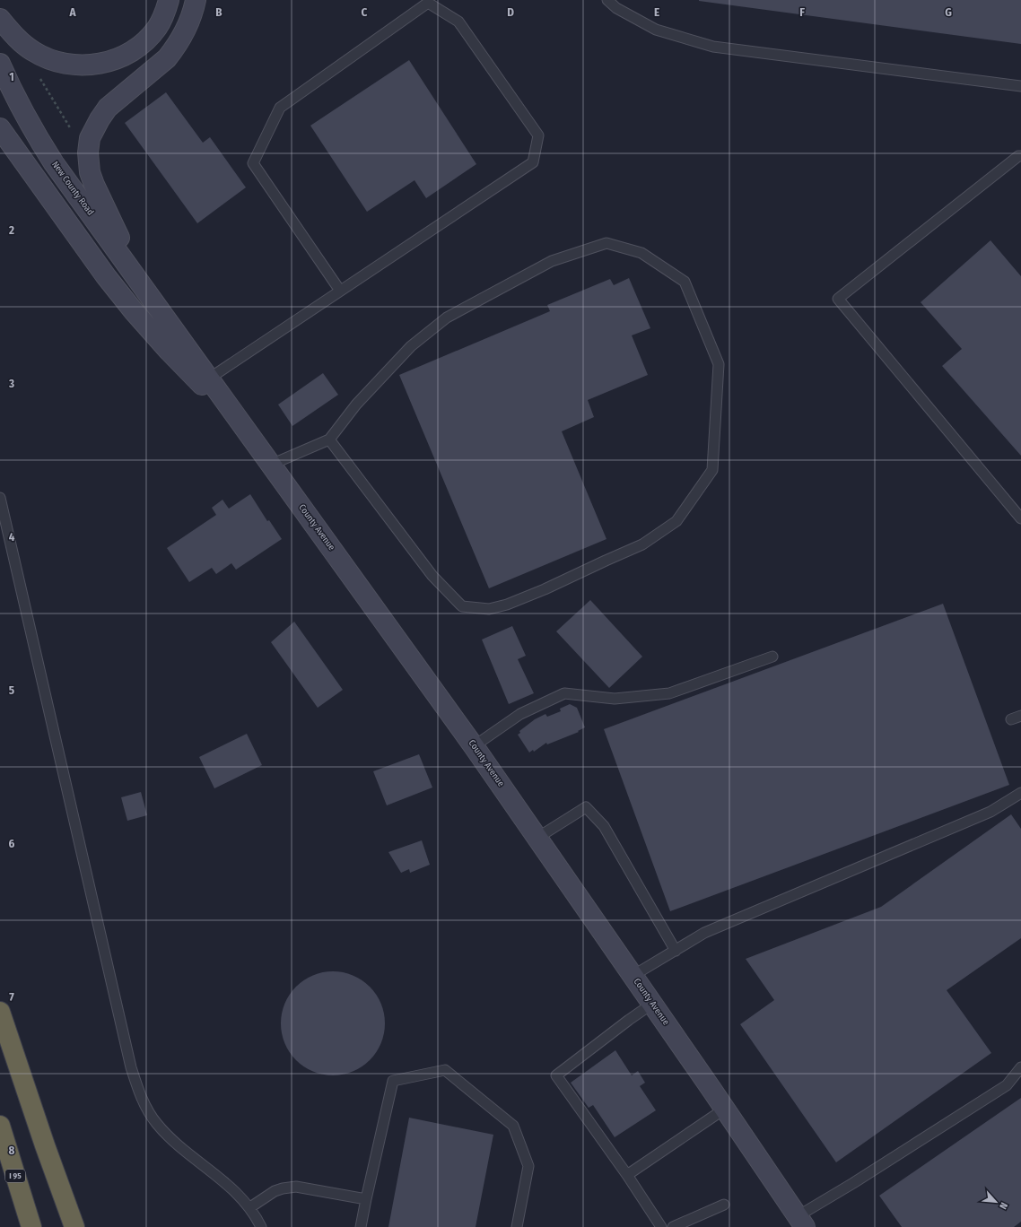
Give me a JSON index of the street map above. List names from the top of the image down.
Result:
{
  "streets": {
    "highway": ["I 95"],
    "main road": ["New County Road", "County Avenue"]
  },
  "crossings": [
    ["New County Road", "County Avenue"]
  ],
  "north": "bottom right",
  "grid": {
    "columns": [
      "A",
      "B",
      "C",
      "D",
      "E",
      "F",
      "G"
    ],
    "rows": [
      "1",
      "2",
      "3",
      "4",
      "5",
      "6",
      "7",
      "8"
    ]
  }
}
